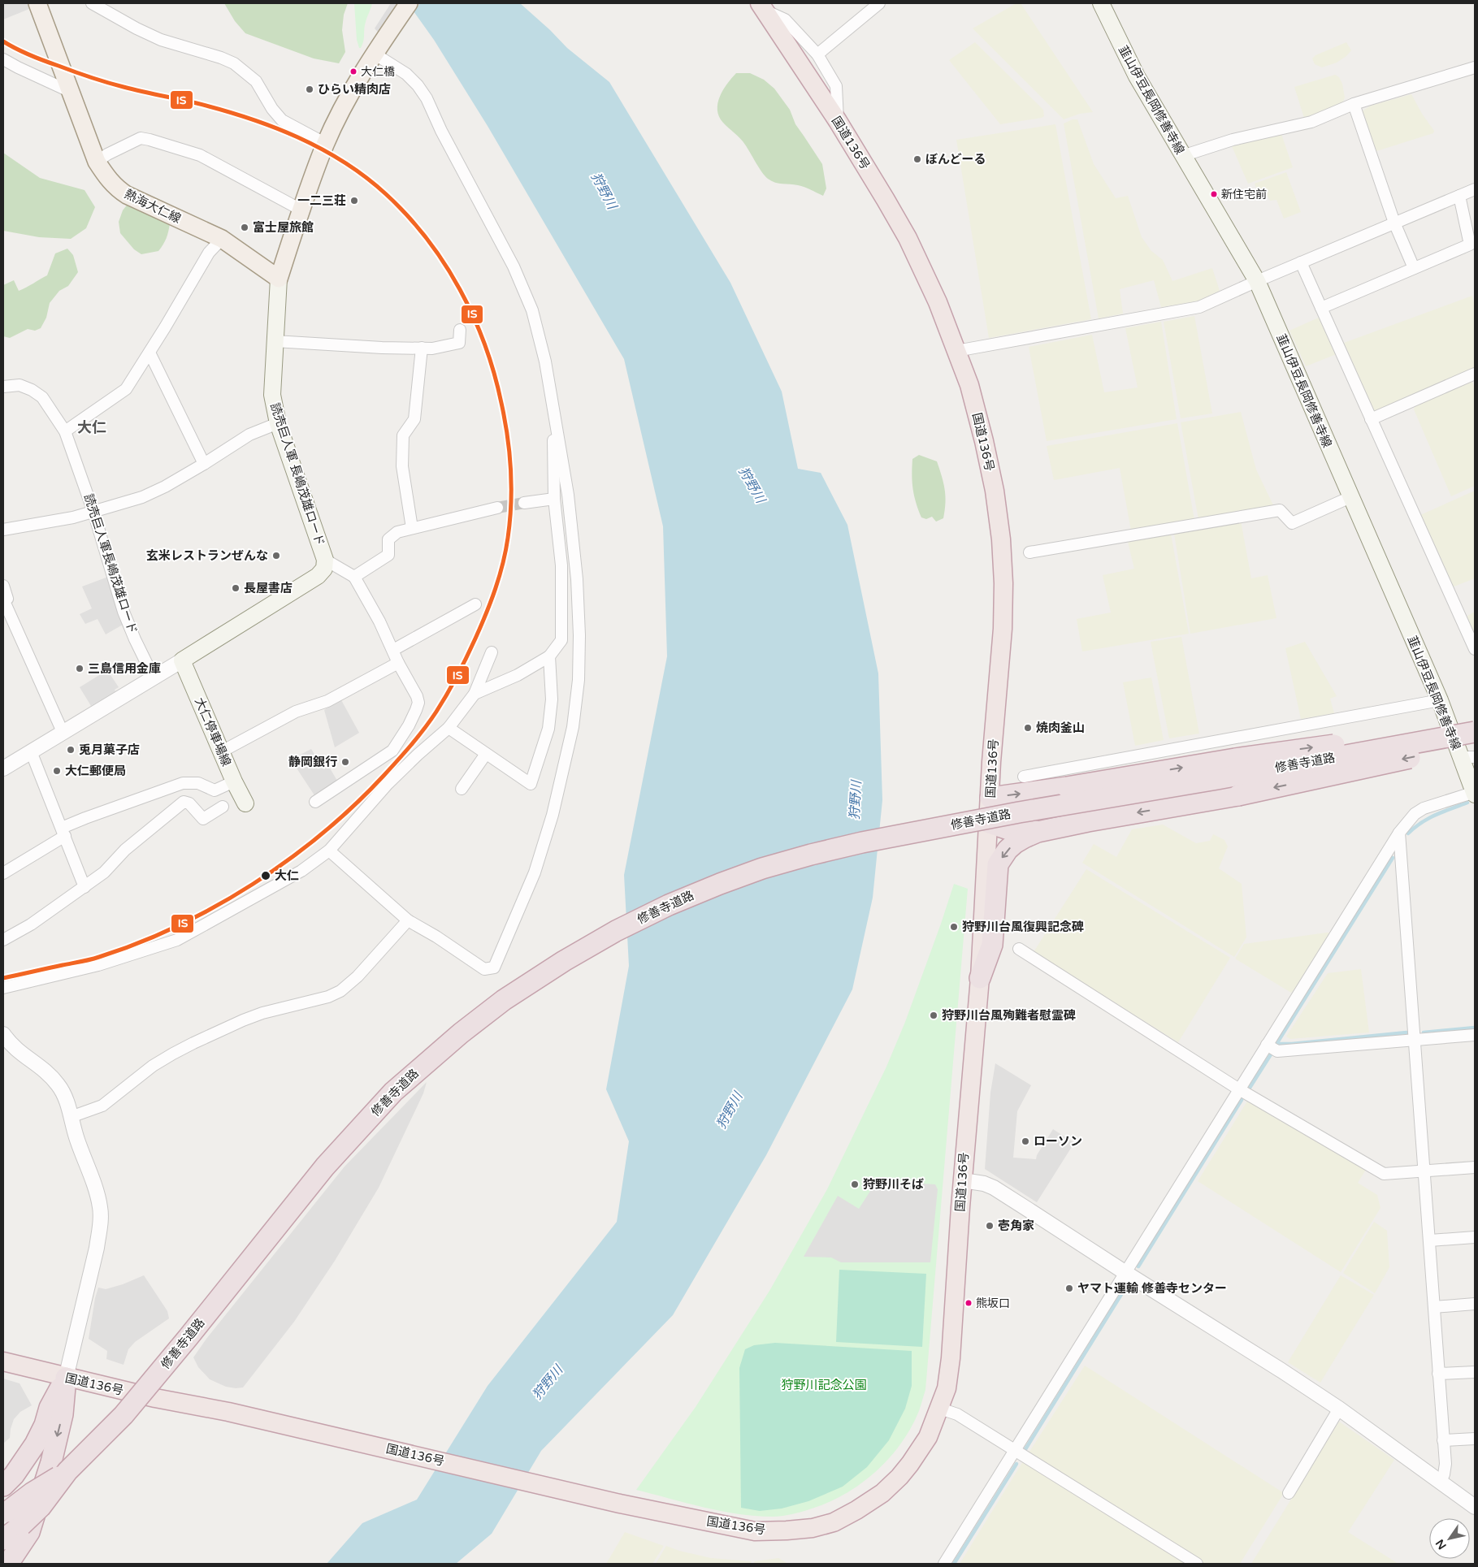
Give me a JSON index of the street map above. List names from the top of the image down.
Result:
{
  "streets": {
    "highway": ["国道136号", "修善寺道路"],
    "main road": [
      "韮山伊豆長岡修善寺線",
      "熱海大仁線",
      "読売巨人軍 長嶋茂雄ロード",
      "大仁停車場線"
    ],
    "street": ["読売巨人軍長嶋茂雄ロード"]
  },
  "crossings": [
    ["熱海大仁線", "読売巨人軍 長嶋茂雄ロード"],
    ["読売巨人軍 長嶋茂雄ロード", "大仁停車場線"]
  ],
  "districts": ["大仁"],
  "water": ["狩野川"],
  "parks": ["狩野川記念公園"],
  "places": [
    "大仁橋",
    "ひらい精肉店",
    "ぼんどーる",
    "新住宅前",
    "一二三荘",
    "富士屋旅館",
    "玄米レストランぜんな",
    "長屋書店",
    "三島信用金庫",
    "焼肉釜山",
    "兎月菓子店",
    "静岡銀行",
    "大仁郵便局",
    "大仁",
    "狩野川台風復興記念碑",
    "狩野川台風殉難者慰霊碑",
    "ローソン",
    "狩野川そば",
    "壱角家",
    "ヤマト運輸 修善寺センター",
    "熊坂口"
  ],
  "lines": ["transit line IS"],
  "north": "bottom left"
}
